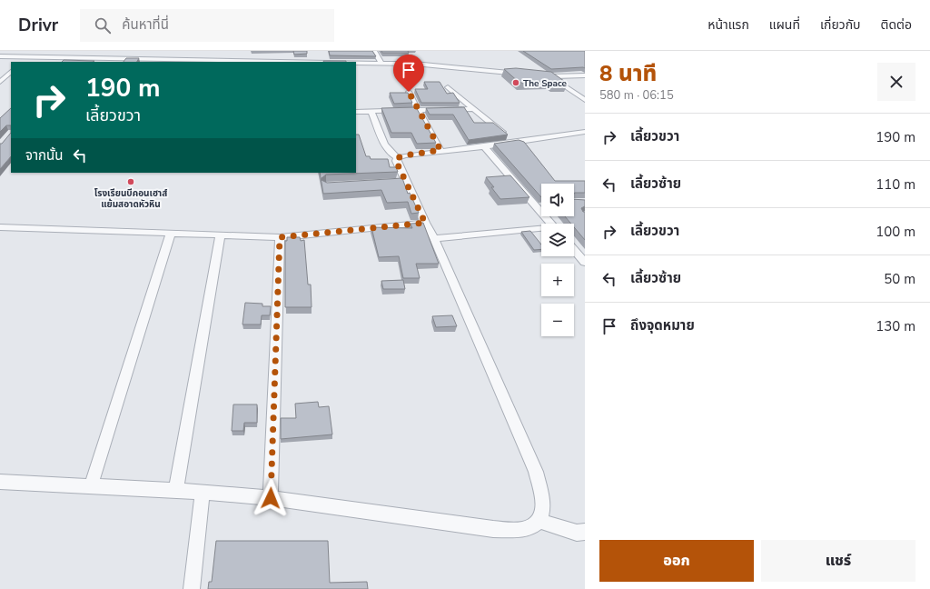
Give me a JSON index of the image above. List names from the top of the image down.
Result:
{
  "places": ["The Space", "โรงเรียนบีคอนเฮาส์ แย้มสอาดหัวหิน"],
  "page": {
    "header": "Drivr",
    "search": "ค้นหาที่นี่",
    "nav": [
      "หน้าแรก",
      "แผนที่",
      "เกี่ยวกับ",
      "ติดต่อ"
    ],
    "heading": ["8 นาที", "580 m · 06:15"],
    "turn": ["190 m", "เลี้ยวขวา"],
    "list": [
      {
        "name": "เลี้ยวขวา",
        "value": "190 m"
      },
      {
        "name": "เลี้ยวซ้าย",
        "value": "110 m"
      },
      {
        "name": "เลี้ยวขวา",
        "value": "100 m"
      },
      {
        "name": "เลี้ยวซ้าย",
        "value": "50 m"
      },
      {
        "name": "ถึงจุดหมาย",
        "value": "130 m"
      }
    ],
    "then": "จากนั้น",
    "map_buttons": ["+", "−"],
    "buttons": ["ออก", "แชร์"]
  }
}
